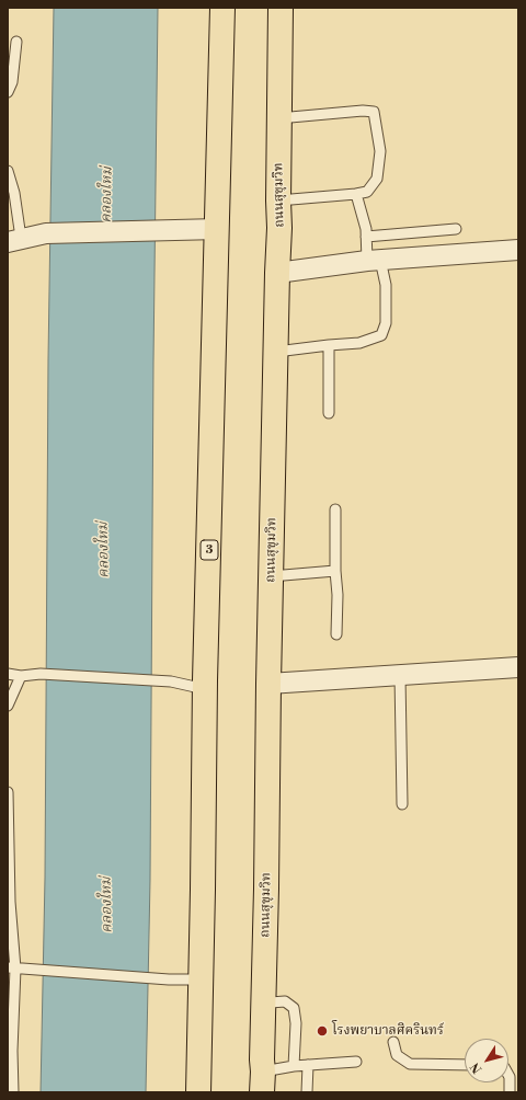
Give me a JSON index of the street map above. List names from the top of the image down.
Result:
{
  "streets": {
    "highway": ["ถนนสุขุมวิท", "3"]
  },
  "water": ["คลองใหม่"],
  "places": ["โรงพยาบาลศิครินทร์"],
  "north": "bottom left"
}
